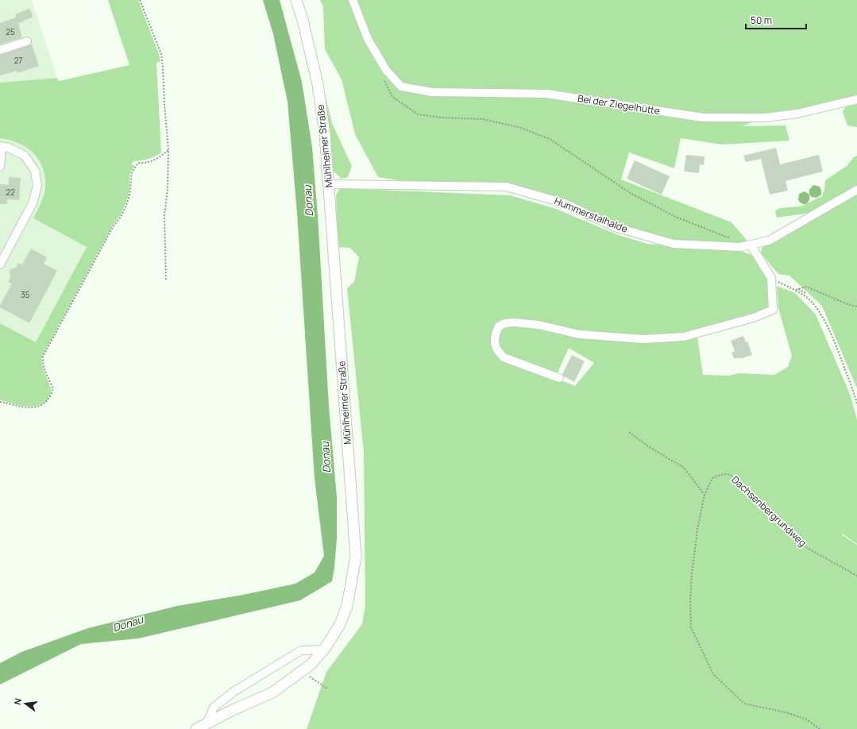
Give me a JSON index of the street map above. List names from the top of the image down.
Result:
{
  "streets": {
    "main road": ["Mühlheimer Straße"],
    "street": ["Bei der Ziegelhütte", "Hummerstalhalde"],
    "path": ["Dachsenbergrundweg"]
  },
  "crossings": [
    ["Mühlheimer Straße", "Hummerstalhalde"]
  ],
  "water": ["Donau"],
  "house_numbers": [
    "25",
    "27",
    "22",
    "35"
  ],
  "scale_bar": "50 m",
  "north": "left"
}
